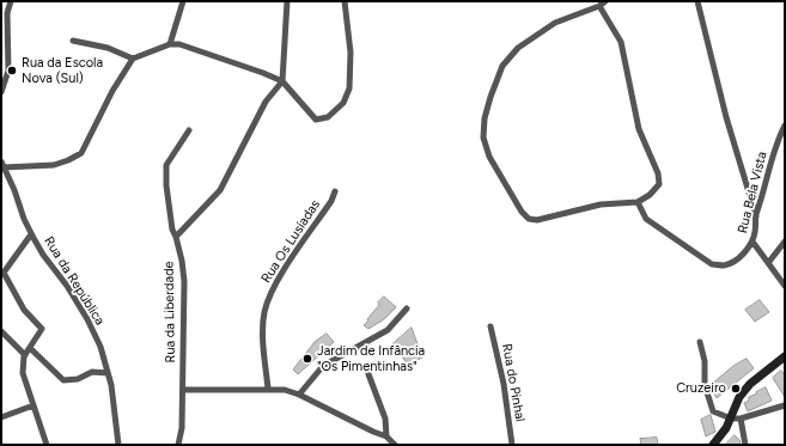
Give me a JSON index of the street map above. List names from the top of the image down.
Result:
{
  "streets": {
    "street": [
      "Rua Bela Vista",
      "Rua Os Lusíadas",
      "Rua da República",
      "Rua da Liberdade",
      "Rua do Pinhal"
    ]
  },
  "places": ["Rua da Escola Nova (Sul)", "Jardim de Infância \"Os Pimentinhas\"", "Cruzeiro"]
}
